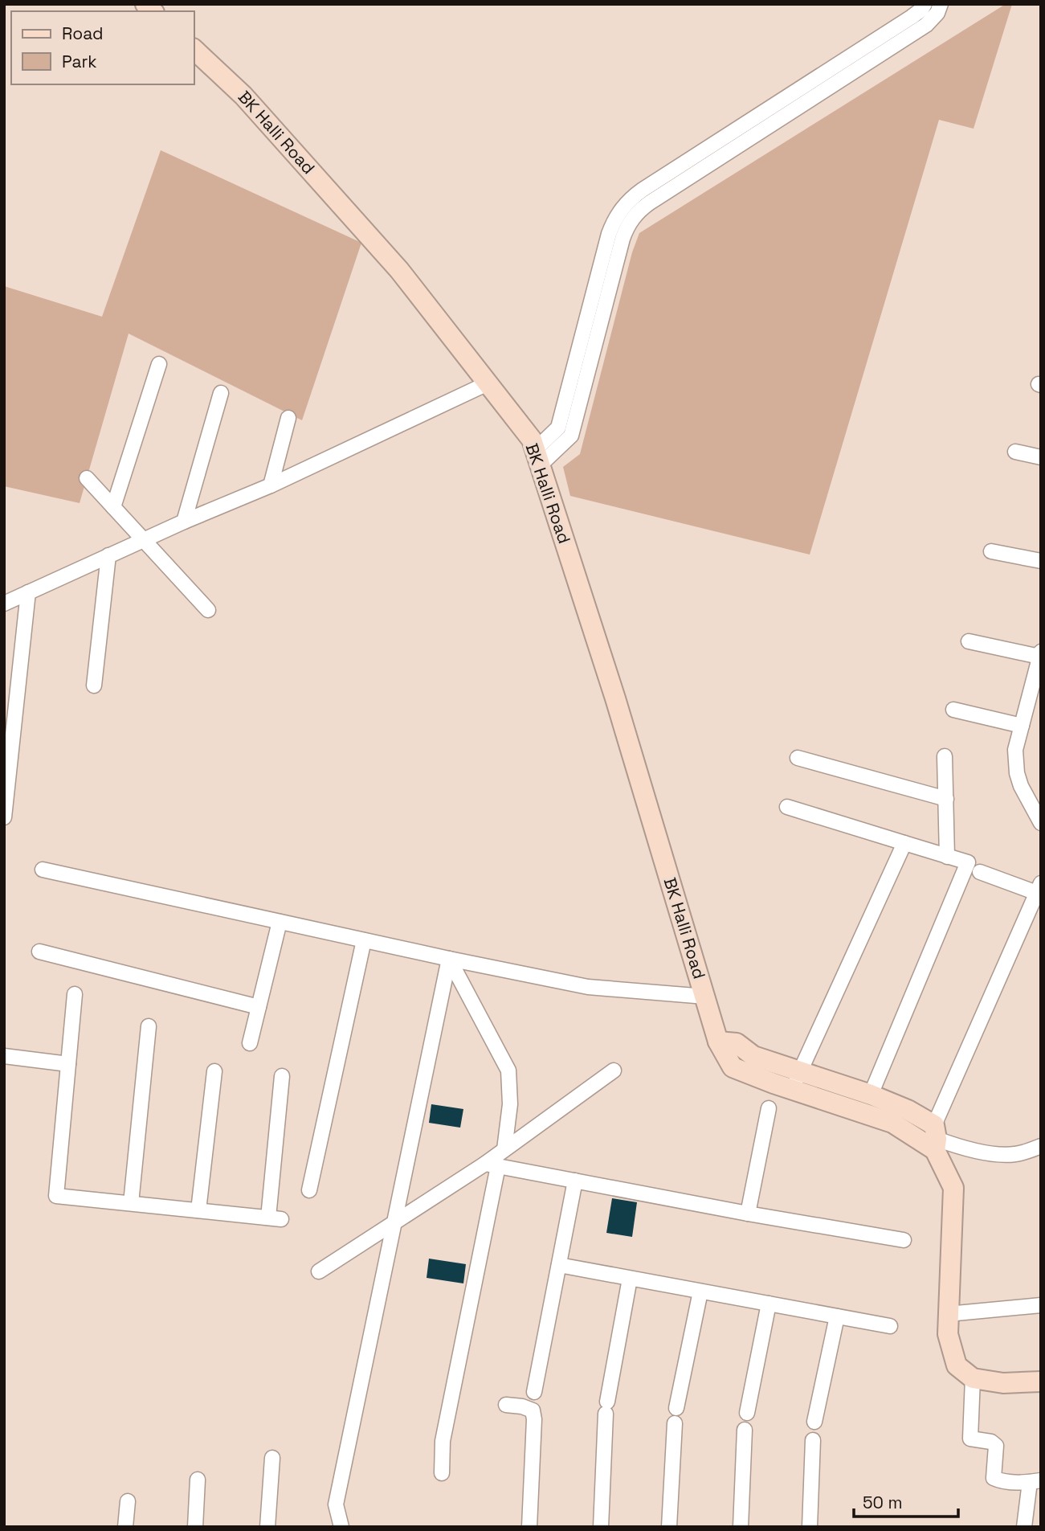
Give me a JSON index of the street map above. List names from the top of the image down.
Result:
{
  "streets": {
    "main road": ["BK Halli Road"]
  },
  "legend": ["Road", "Park"],
  "scale_bar": "50 m"
}
